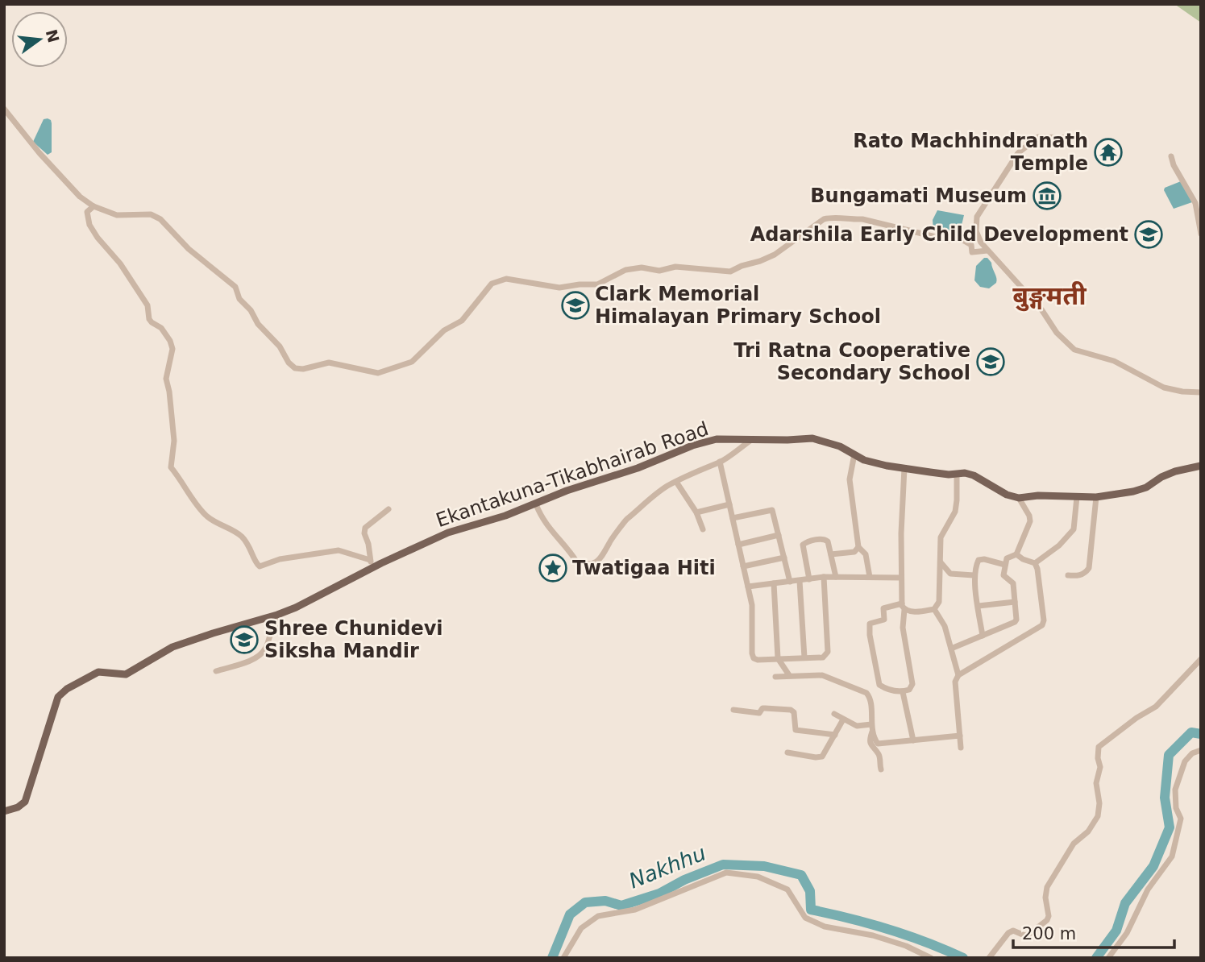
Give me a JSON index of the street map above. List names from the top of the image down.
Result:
{
  "streets": {
    "main road": ["Ekantakuna-Tikabhairab Road"]
  },
  "districts": ["बुङ्गमती"],
  "water": ["Nakhhu"],
  "places": {
    "temple": ["Rato Machhindranath Temple"],
    "museum": ["Bungamati Museum"],
    "school or university": [
      "Adarshila Early Child Development",
      "Clark Memorial Himalayan Primary School",
      "Tri Ratna Cooperative Secondary School",
      "Shree Chunidevi Siksha Mandir"
    ],
    "place": ["Twatigaa Hiti"]
  },
  "scale_bar": "200 m",
  "north": "right"
}
